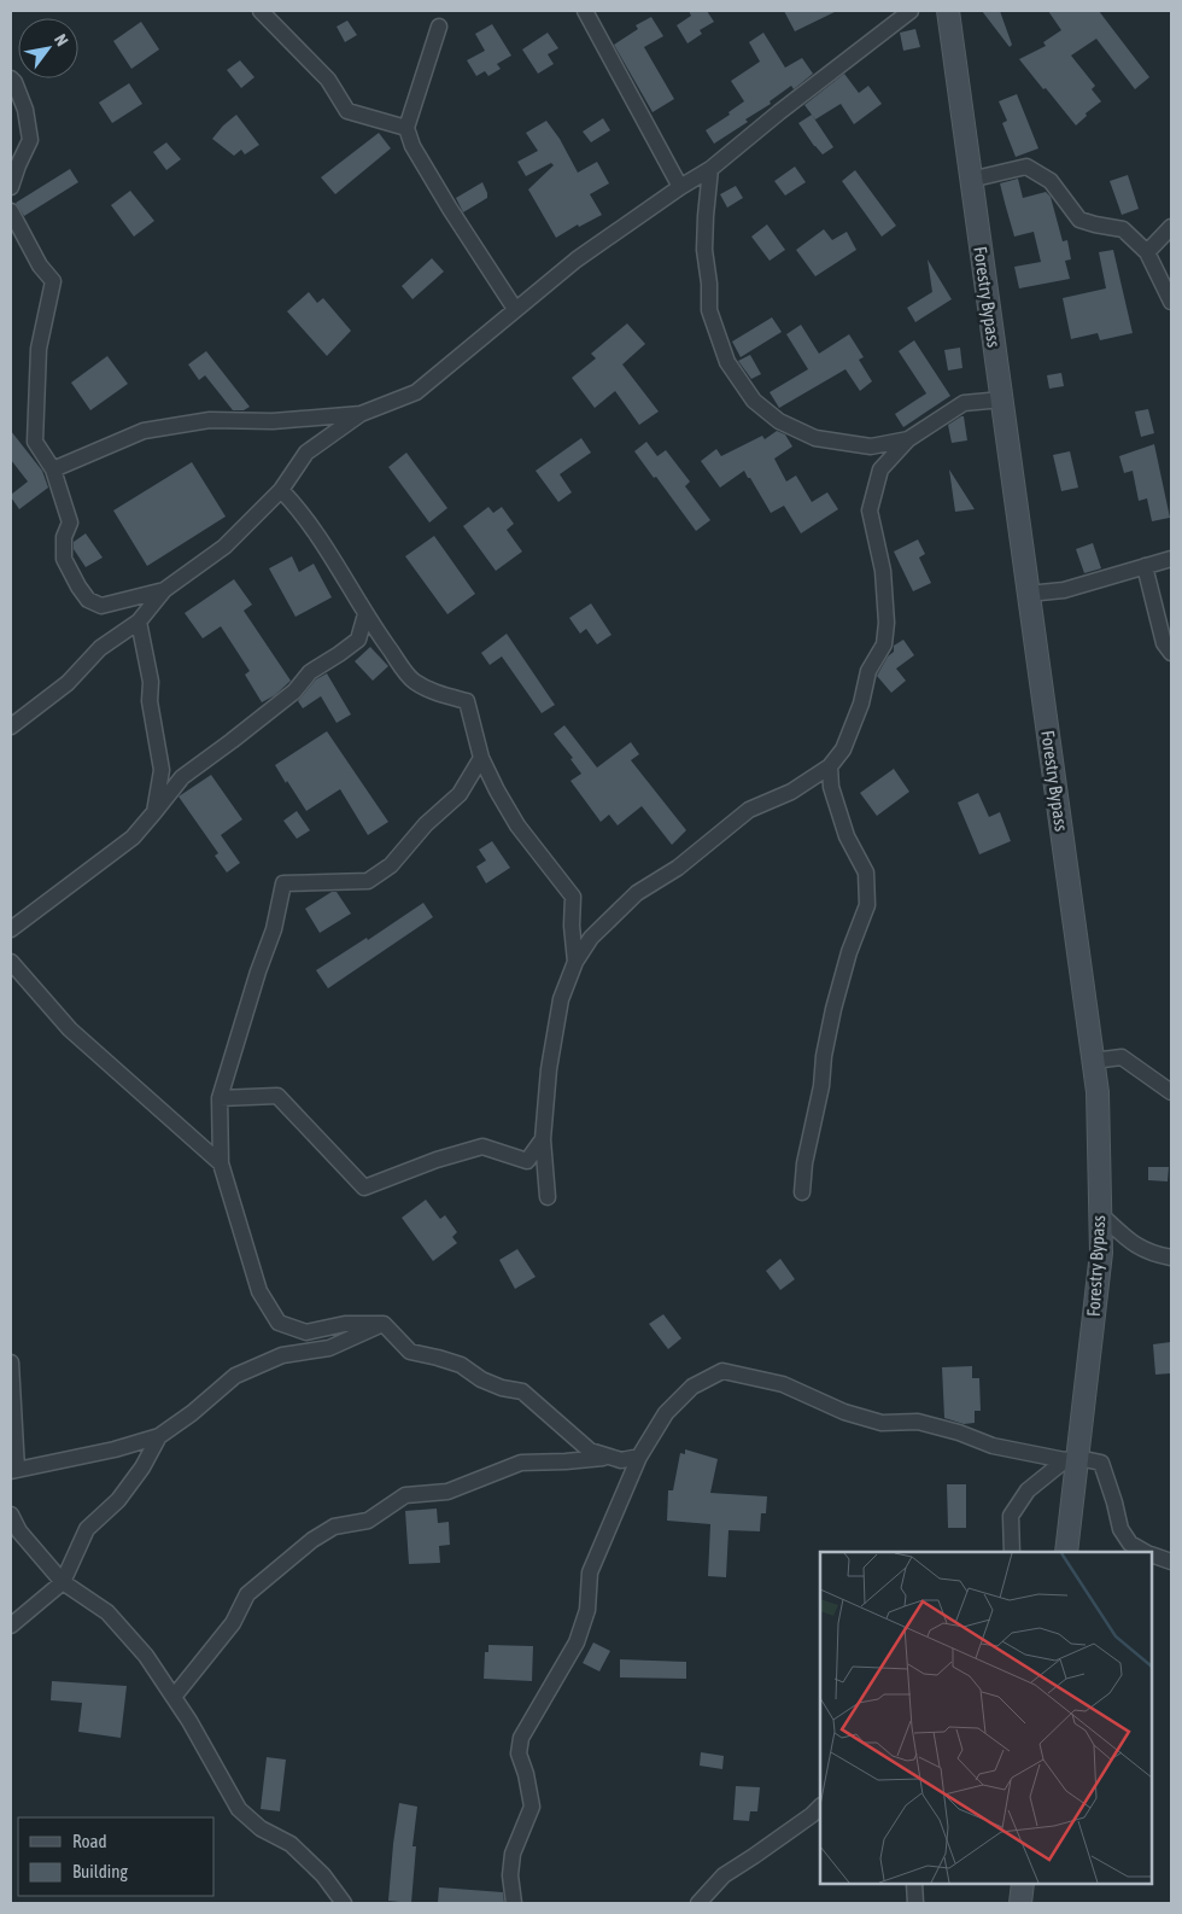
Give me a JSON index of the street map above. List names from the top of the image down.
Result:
{
  "streets": {
    "street": ["Forestry Bypass"]
  },
  "legend": ["Road", "Building"],
  "north": "top right"
}
